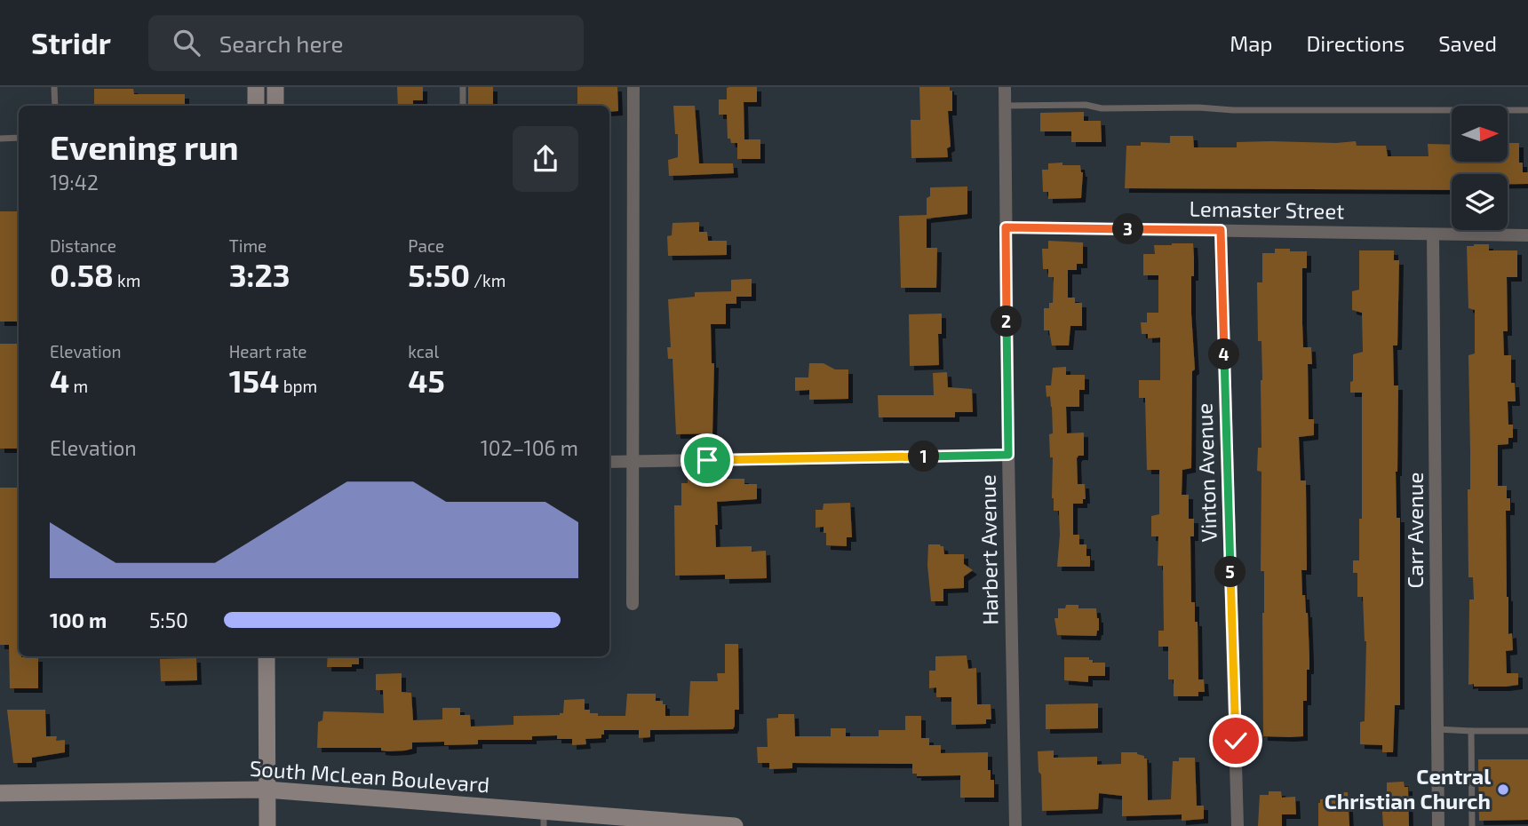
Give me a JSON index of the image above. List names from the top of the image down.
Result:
{
  "streets": {
    "main road": ["South McLean Boulevard"],
    "street": [
      "Lemaster Street",
      "Vinton Avenue",
      "Carr Avenue",
      "Harbert Avenue"
    ]
  },
  "crossings": [
    ["Lemaster Street", "Vinton Avenue"],
    ["Lemaster Street", "Carr Avenue"],
    ["Lemaster Street", "Harbert Avenue"]
  ],
  "places": ["Central Christian Church"],
  "north": "right",
  "page": {
    "header": "Stridr",
    "search": "Search here",
    "nav": ["Map", "Directions", "Saved"],
    "heading": ["Evening run", "19:42"],
    "stats": [
      ["Distance", "0.58 km"],
      ["Time", "3:23"],
      ["Pace", "5:50 /km"],
      ["Elevation", "4 m"],
      ["Heart rate", "154 bpm"],
      ["kcal", "45"]
    ],
    "pins": [
      "3",
      "2",
      "4",
      "1",
      "5"
    ],
    "chart": ["Elevation", "102–106 m"],
    "list": [
      {
        "name": "100 m",
        "note": "5:50"
      }
    ]
  }
}
